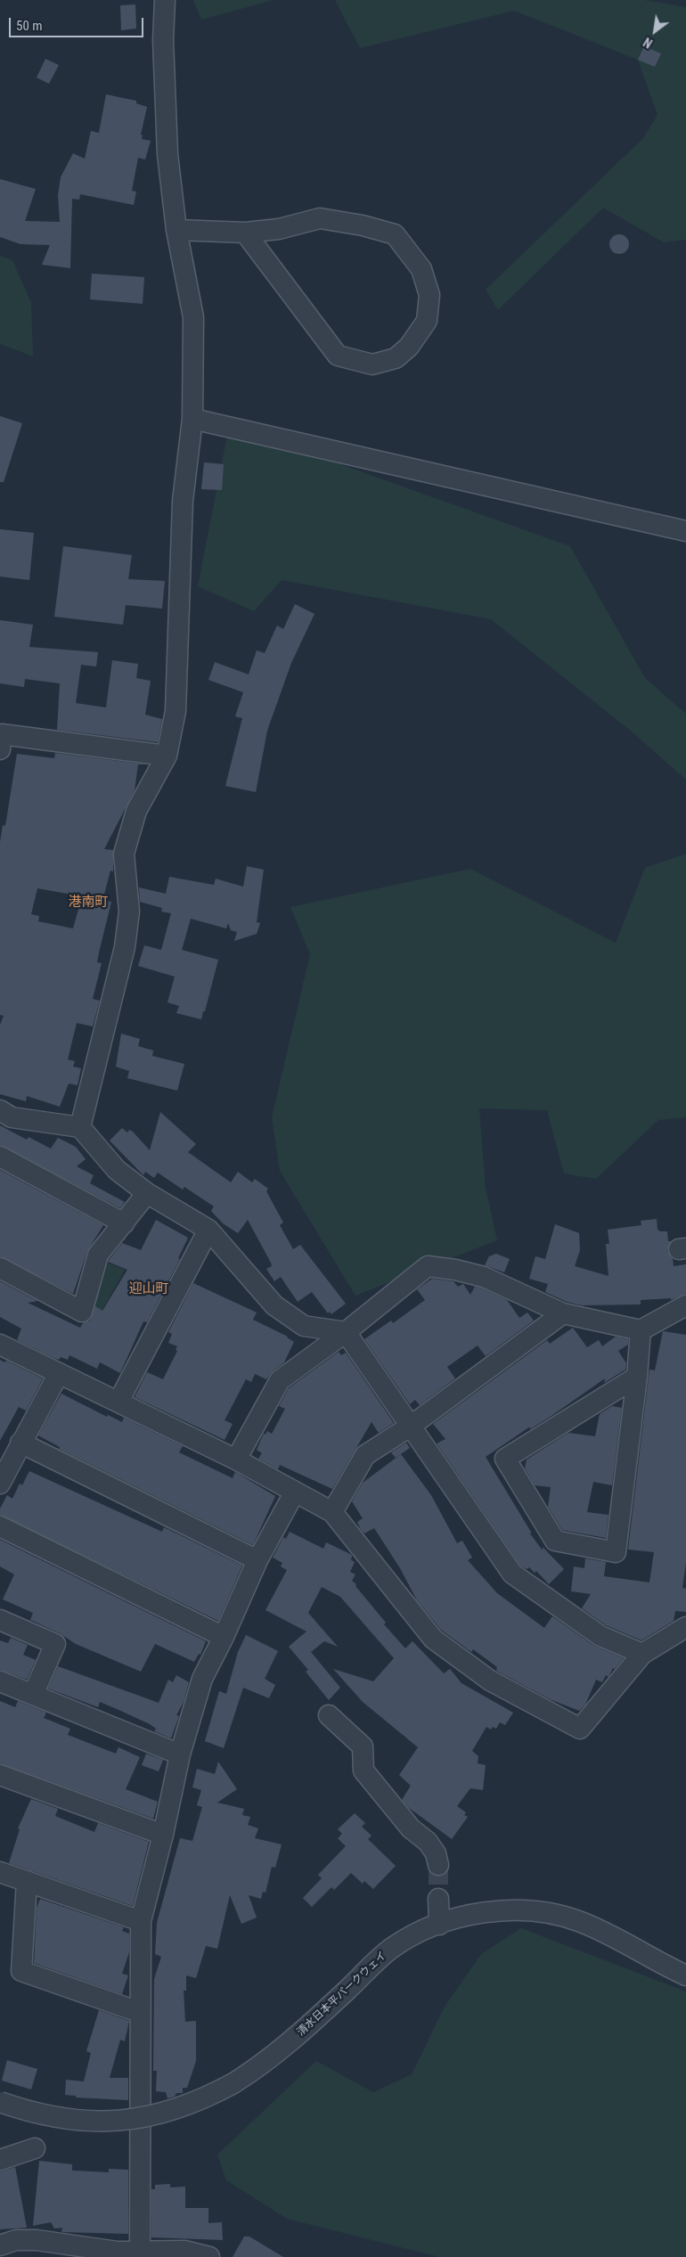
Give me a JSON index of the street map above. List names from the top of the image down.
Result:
{
  "streets": {
    "street": ["清水日本平パークウェイ"]
  },
  "districts": ["港南町", "迎山町"],
  "scale_bar": "50 m",
  "north": "bottom left"
}
